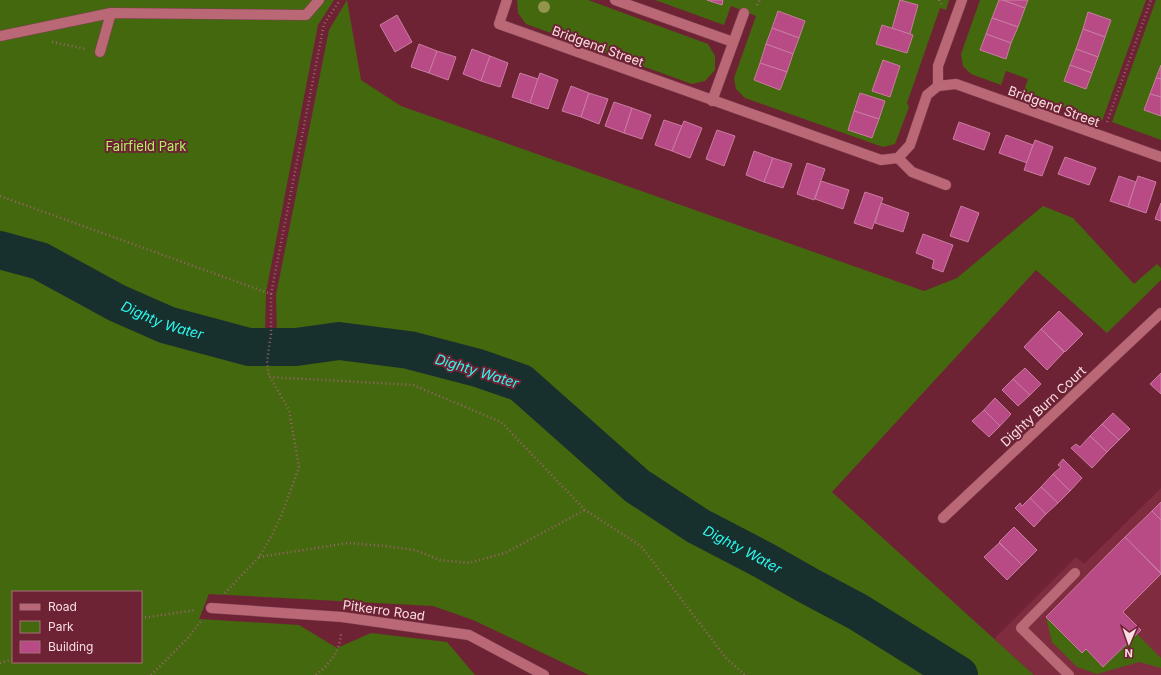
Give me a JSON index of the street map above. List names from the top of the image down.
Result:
{
  "streets": {
    "street": ["Bridgend Street", "Dighty Burn Court", "Pitkerro Road"]
  },
  "water": ["Dighty Water"],
  "parks": ["Fairfield Park"],
  "legend": ["Road", "Park", "Building"],
  "north": "bottom"
}
